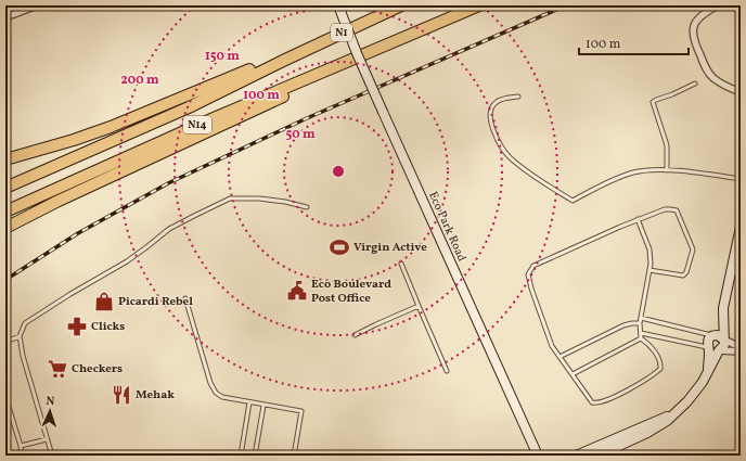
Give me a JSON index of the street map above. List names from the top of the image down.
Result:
{
  "streets": {
    "highway": ["N1", "N14"],
    "street": ["Eco Park Road"]
  },
  "crossings": [
    ["N1", "N14"]
  ],
  "places": {
    "sports": ["Virgin Active"],
    "public building": ["Eco Boulevard Post Office"],
    "shop": ["Picardi Rebel"],
    "pharmacy": ["Clicks"],
    "supermarket": ["Checkers"],
    "restaurant": ["Mehak"]
  },
  "scale_bar": "100 m",
  "north": "top",
  "rings": [
    "150 m",
    "200 m",
    "100 m",
    "50 m"
  ]
}
